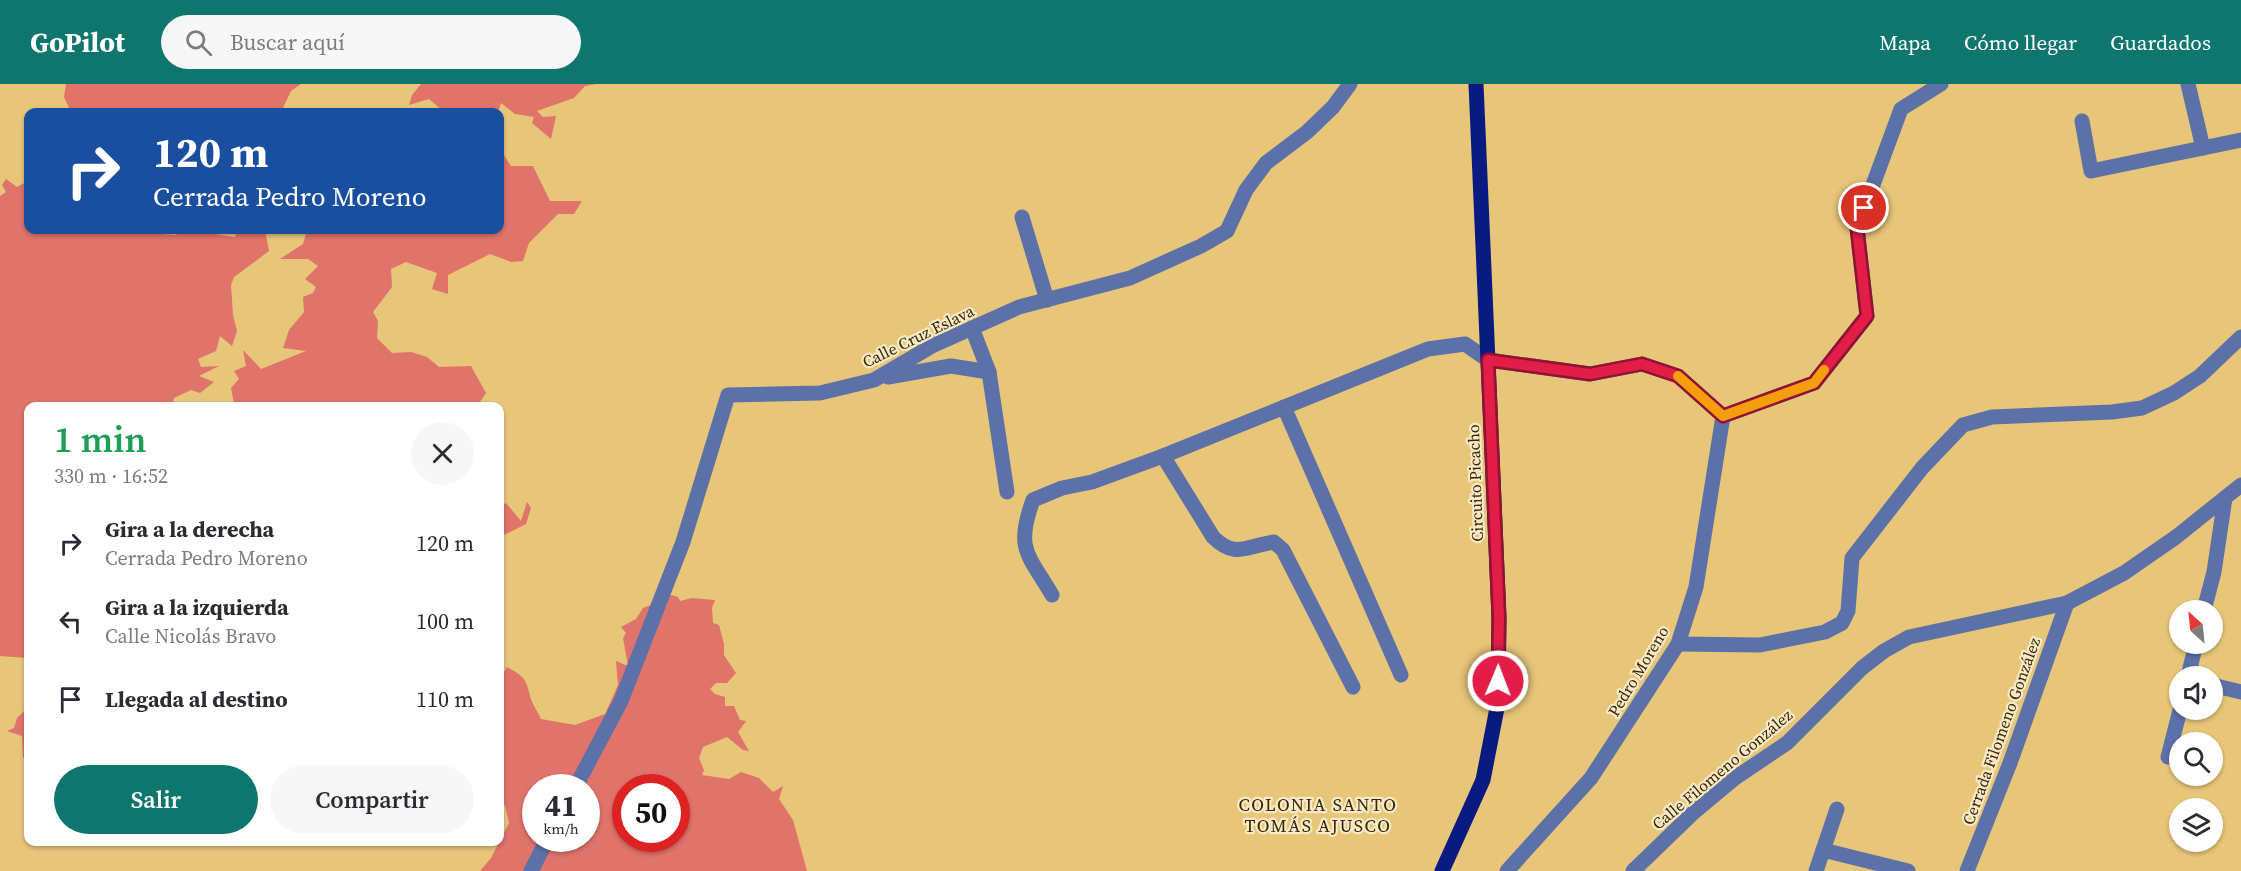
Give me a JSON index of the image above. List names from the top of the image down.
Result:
{
  "streets": {
    "main road": ["Circuito Picacho"],
    "street": [
      "Calle Cruz Eslava",
      "Pedro Moreno",
      "Cerrada Filomeno González",
      "Calle Filomeno González"
    ]
  },
  "crossings": [
    ["Cerrada Filomeno González", "Calle Filomeno González"]
  ],
  "districts": ["COLONIA SANTO TOMÁS AJUSCO"],
  "north": "top left",
  "page": {
    "header": "GoPilot",
    "search": "Buscar aquí",
    "nav": ["Mapa", "Cómo llegar", "Guardados"],
    "turn": ["120 m", "Cerrada Pedro Moreno"],
    "heading": ["1 min", "330 m · 16:52"],
    "list": [
      {
        "name": "Gira a la derecha",
        "note": "Cerrada Pedro Moreno",
        "value": "120 m"
      },
      {
        "name": "Gira a la izquierda",
        "note": "Calle Nicolás Bravo",
        "value": "100 m"
      },
      {
        "name": "Llegada al destino",
        "value": "110 m"
      }
    ],
    "buttons": ["Salir", "Compartir"],
    "speed": "41 km/h",
    "limit": "50"
  }
}
